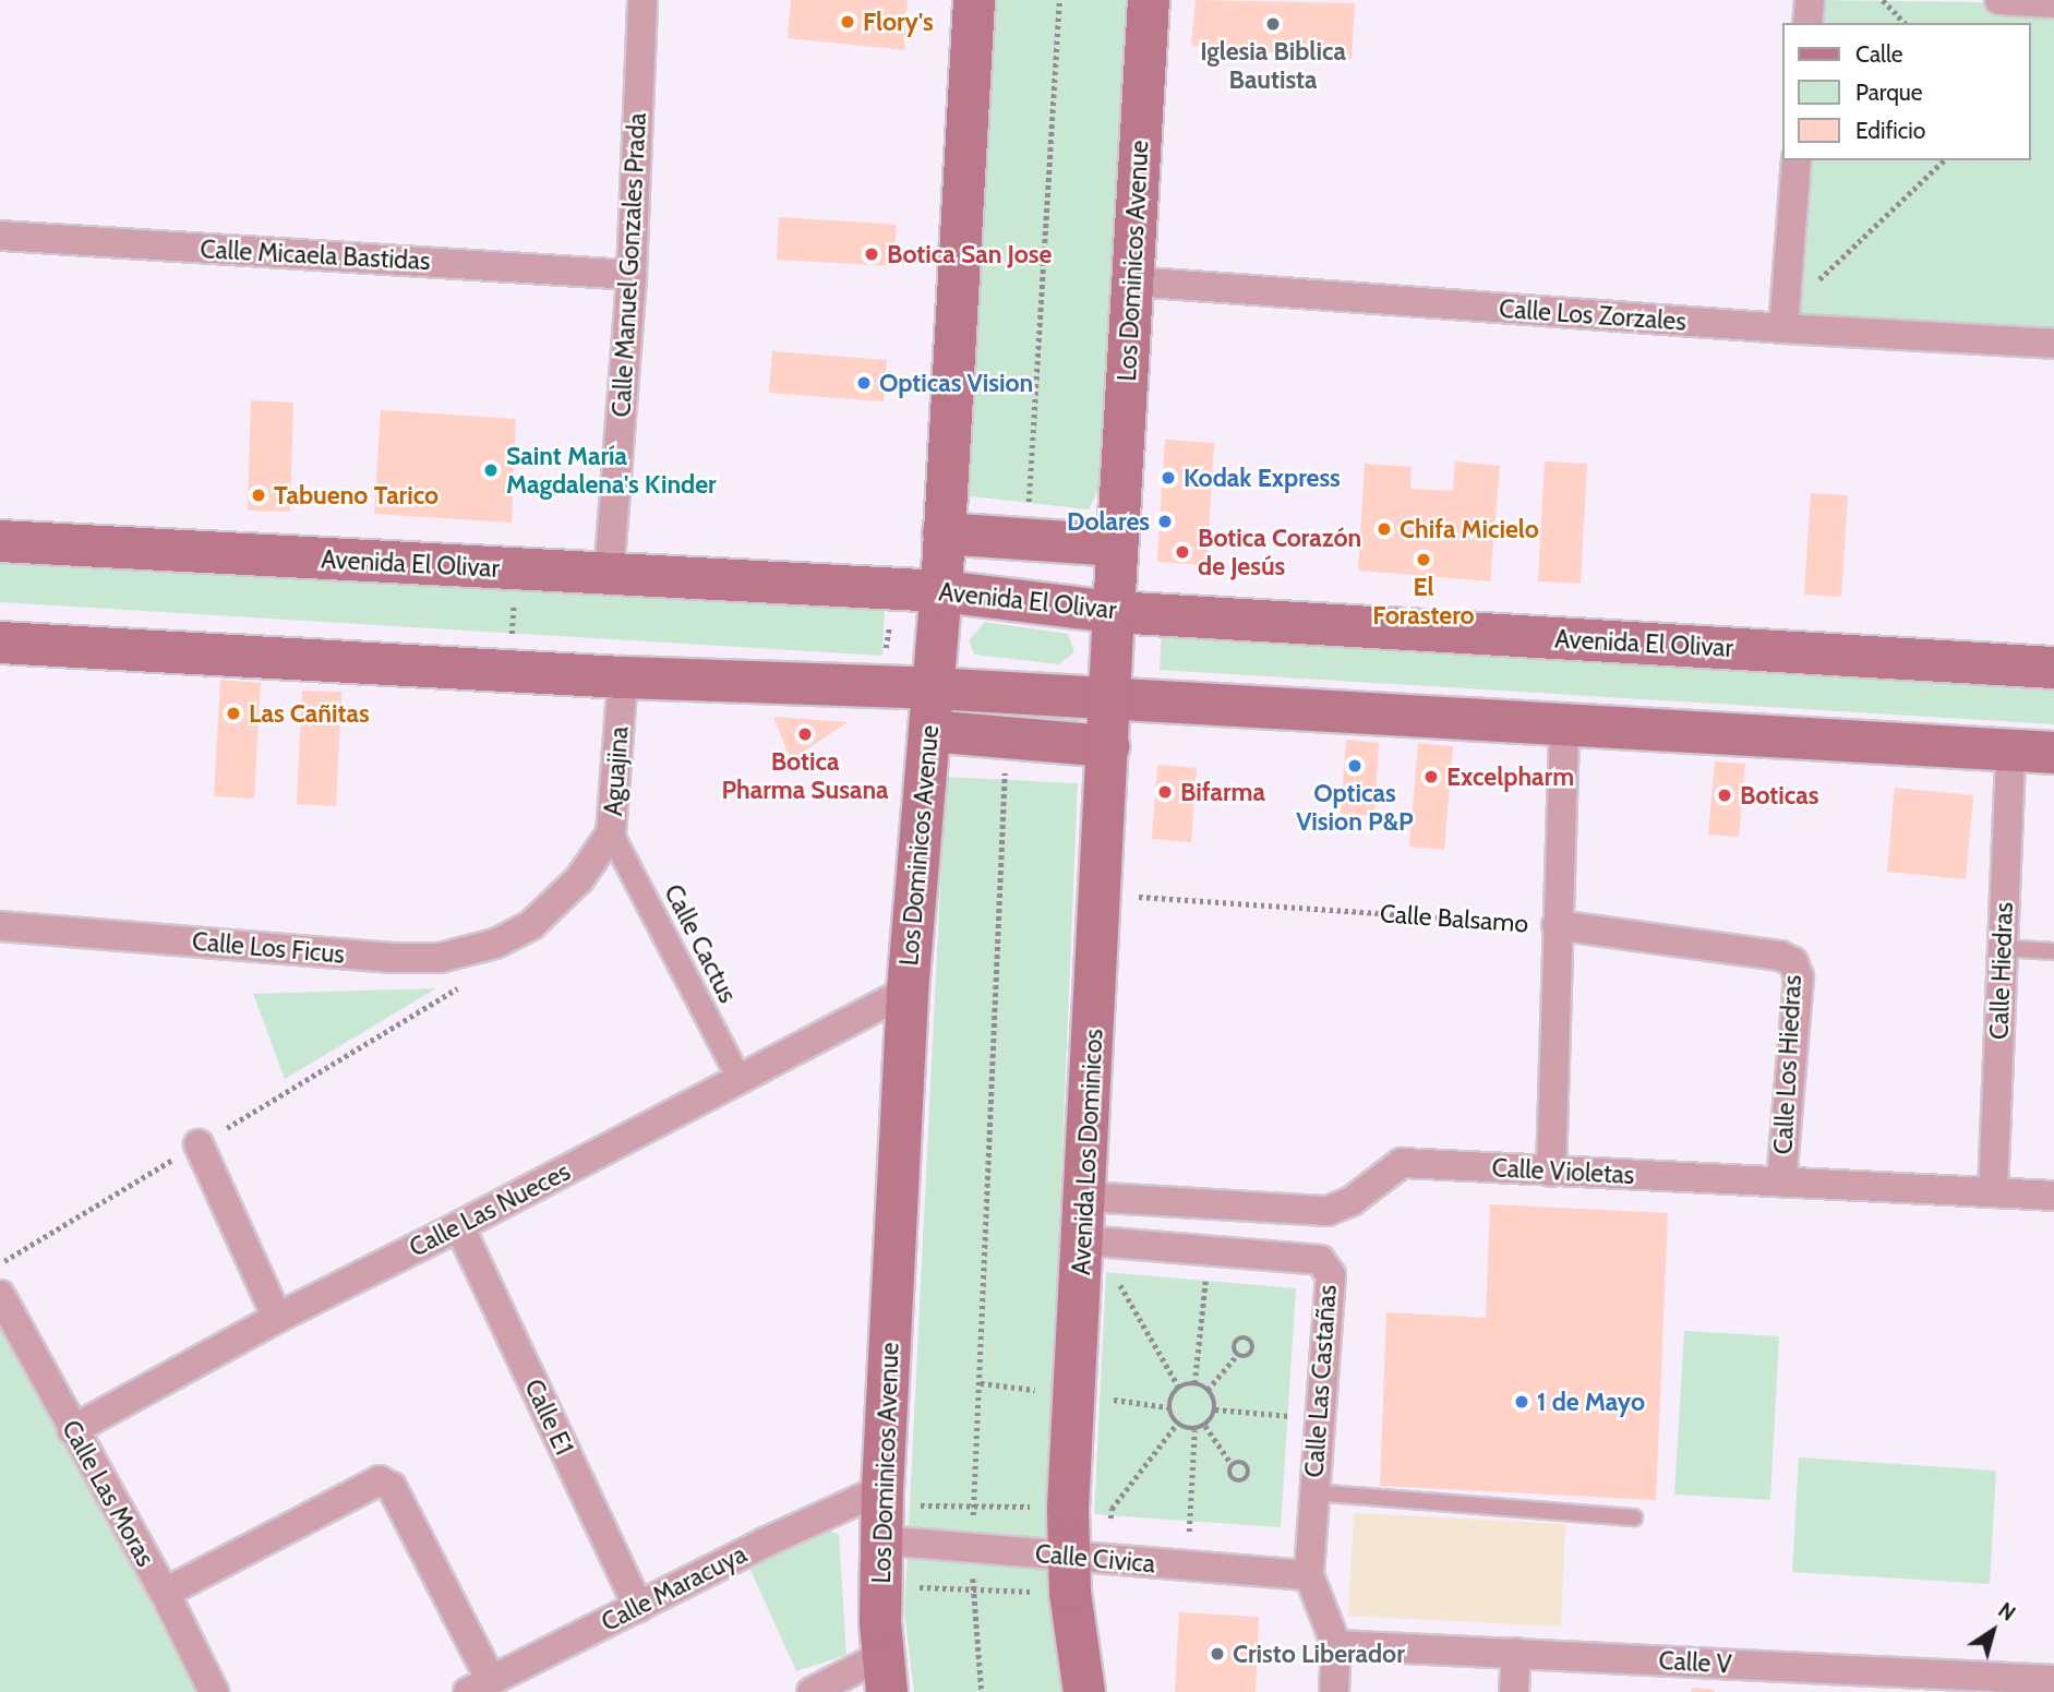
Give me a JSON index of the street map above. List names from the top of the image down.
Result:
{
  "streets": {
    "main road": ["Los Dominicos Avenue", "Avenida El Olivar", "Avenida Los Dominicos"],
    "street": [
      "Calle Micaela Bastidas",
      "Calle Manuel Gonzales Prada",
      "Calle Los Zorzales",
      "Aguajina",
      "Calle Balsamo",
      "Calle Cactus",
      "Calle Los Ficus",
      "Calle Hiedras",
      "Calle Los Hiedras",
      "Calle Violetas",
      "Calle Las Nueces",
      "Calle Las Castañas",
      "Calle E1",
      "Calle Las Moras",
      "Calle Civica",
      "Calle Maracuya",
      "Calle V"
    ]
  },
  "crossings": [
    ["Calle Micaela Bastidas", "Calle Manuel Gonzales Prada"],
    ["Los Dominicos Avenue", "Calle Los Zorzales"],
    ["Los Dominicos Avenue", "Avenida El Olivar"],
    ["Los Dominicos Avenue", "Avenida Los Dominicos"],
    ["Los Dominicos Avenue", "Calle Las Nueces"],
    ["Los Dominicos Avenue", "Calle Civica"],
    ["Los Dominicos Avenue", "Calle Maracuya"],
    ["Calle Manuel Gonzales Prada", "Avenida El Olivar"],
    ["Avenida El Olivar", "Avenida Los Dominicos"],
    ["Aguajina", "Calle Cactus"],
    ["Aguajina", "Calle Los Ficus"],
    ["Calle Balsamo", "Calle Los Hiedras"],
    ["Calle Cactus", "Calle Las Nueces"],
    ["Calle Hiedras", "Calle Violetas"],
    ["Calle Los Hiedras", "Calle Violetas"],
    ["Avenida Los Dominicos", "Calle Violetas"],
    ["Avenida Los Dominicos", "Calle Las Castañas"],
    ["Avenida Los Dominicos", "Calle Civica"],
    ["Calle Las Nueces", "Calle E1"],
    ["Calle Las Nueces", "Calle Las Moras"],
    ["Calle Las Castañas", "Calle Civica"],
    ["Calle Las Castañas", "Calle V"],
    ["Calle E1", "Calle Maracuya"]
  ],
  "places": [
    "Flory's",
    "Iglesia Biblica Bautista",
    "Botica San Jose",
    "Opticas Vision",
    "Saint María Magdalena's Kinder",
    "Kodak Express",
    "Tabueno Tarico",
    "Dolares",
    "Chifa Micielo",
    "Botica Corazón de Jesús",
    "El Forastero",
    "Las Cañitas",
    "Botica Pharma Susana",
    "Opticas Vision P&P",
    "Excelpharm",
    "Bifarma",
    "Boticas",
    "1 de Mayo",
    "Cristo Liberador"
  ],
  "legend": ["Calle", "Parque", "Edificio"],
  "north": "top right"
}
